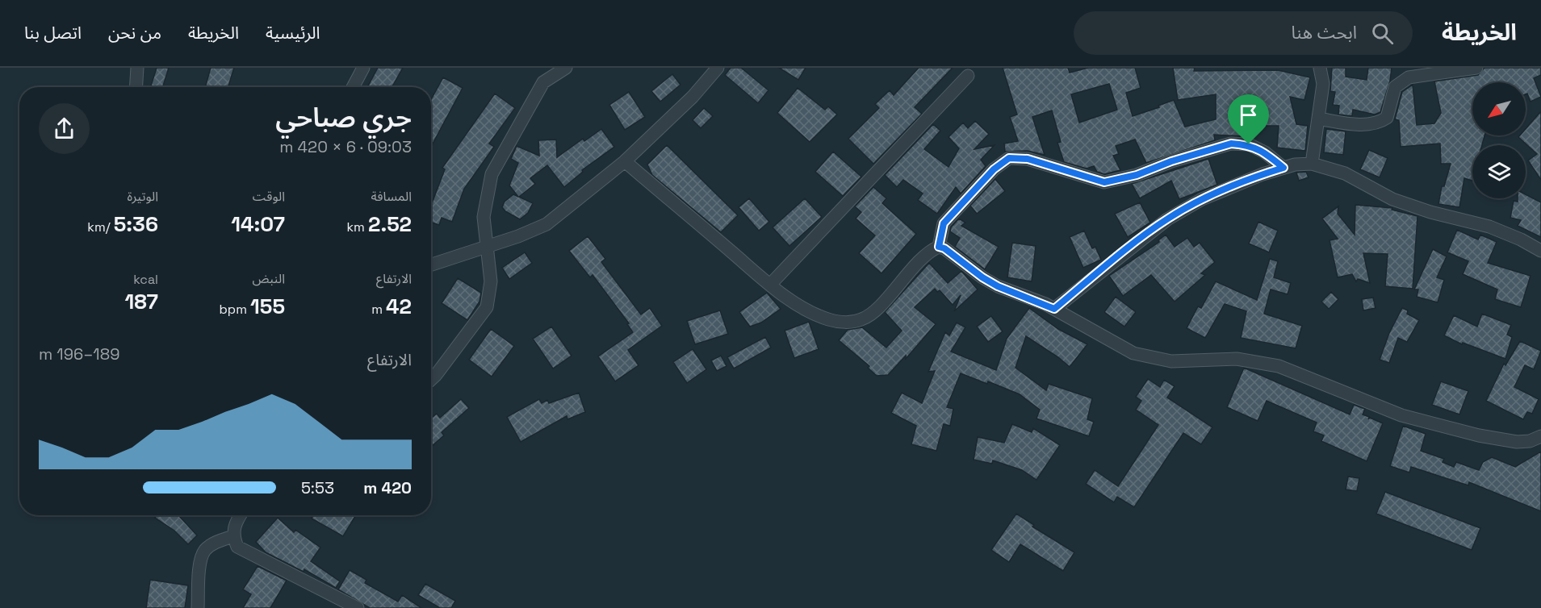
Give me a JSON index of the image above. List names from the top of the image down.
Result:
{
  "north": "bottom left",
  "page": {
    "header": "الخريطة",
    "search": "ابحث هنا",
    "nav": [
      "الرئيسية",
      "الخريطة",
      "من نحن",
      "اتصل بنا"
    ],
    "heading": ["جري صباحي", "09:03 · 6 × 420 m"],
    "stats": [
      ["المسافة", "2.52 km"],
      ["الوقت", "14:07"],
      ["الوتيرة", "5:36 /km"],
      ["الارتفاع", "42 m"],
      ["النبض", "155 bpm"],
      ["kcal", "187"]
    ],
    "chart": ["الارتفاع", "189–196 m"],
    "list": [
      {
        "name": "420 m",
        "note": "5:53"
      }
    ]
  }
}
